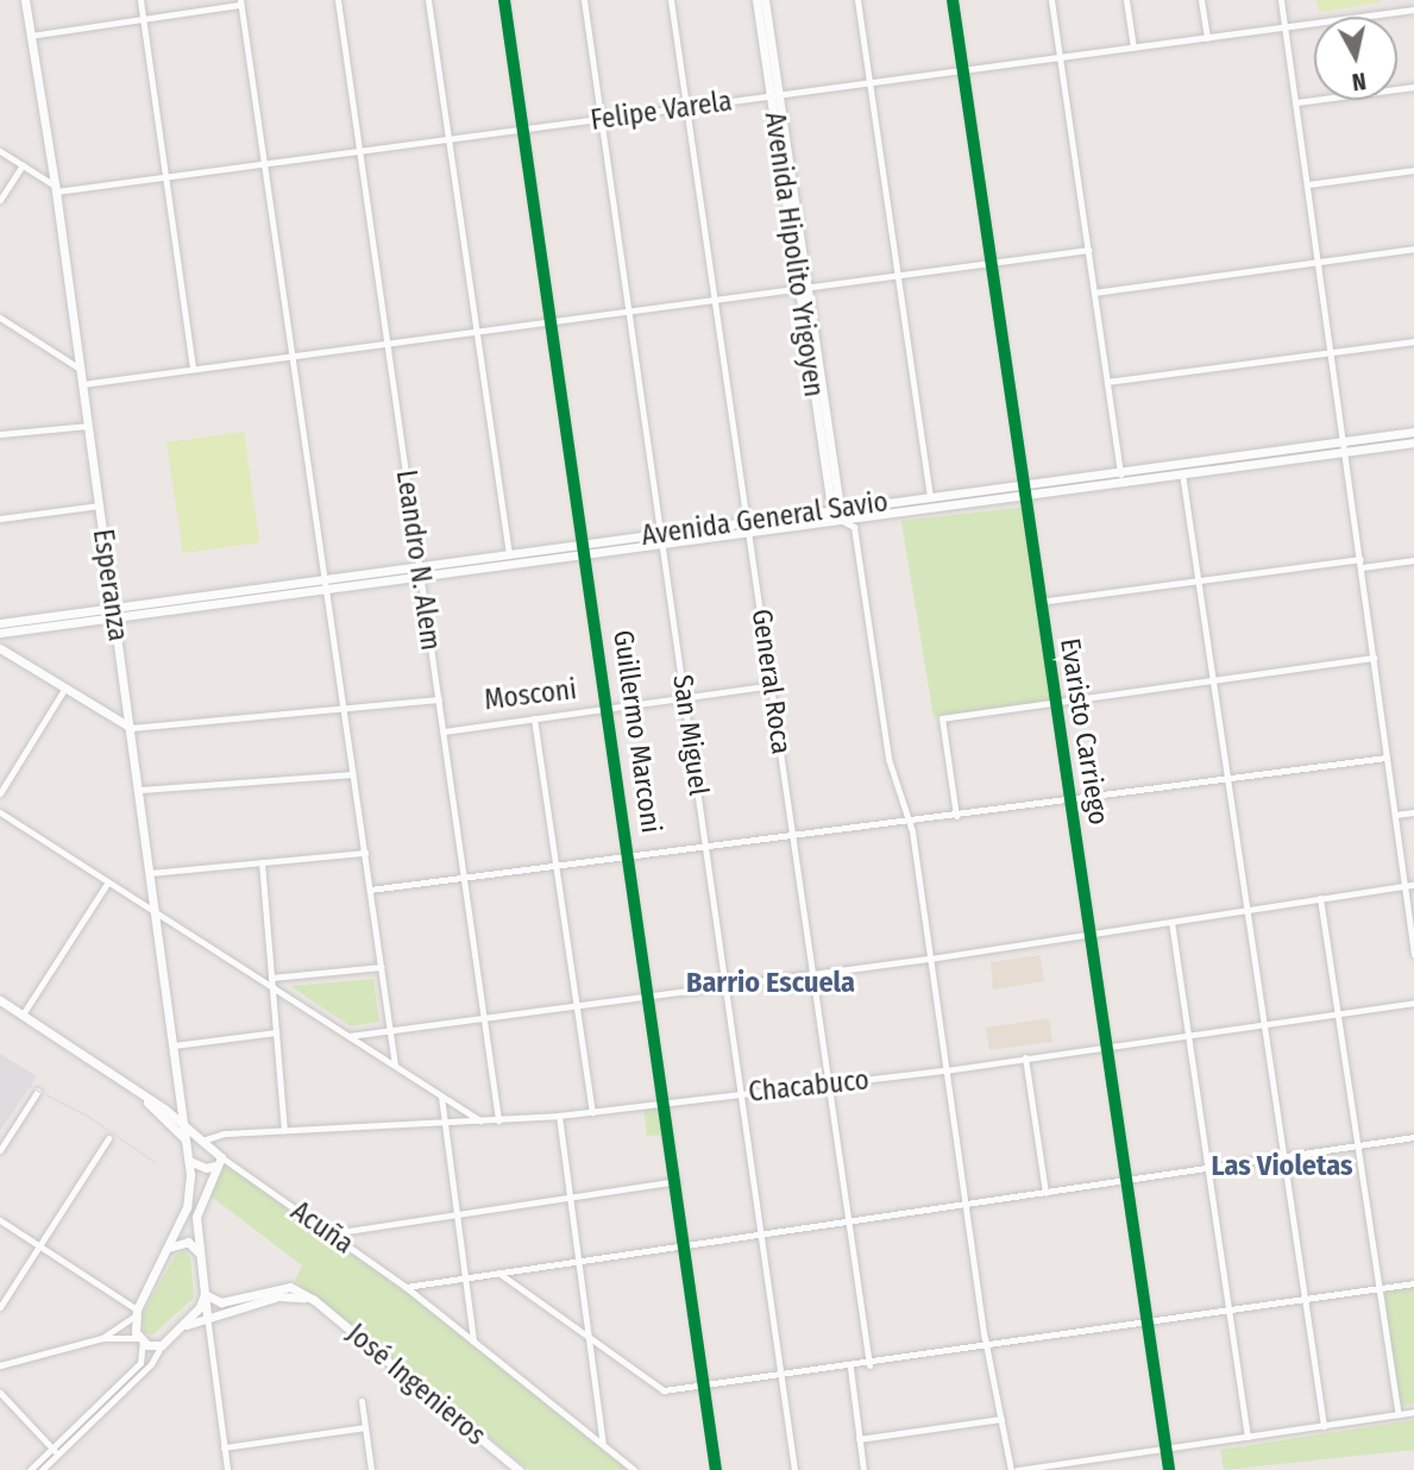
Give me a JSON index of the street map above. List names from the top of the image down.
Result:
{
  "streets": {
    "main road": [
      "Avenida Hipolito Yrigoyen",
      "Avenida General Savio",
      "Esperanza",
      "Acuña",
      "José Ingenieros"
    ],
    "street": [
      "Felipe Varela",
      "Leandro N. Alem",
      "General Roca",
      "Mosconi",
      "Guillermo Marconi",
      "Evaristo Carriego",
      "San Miguel",
      "Chacabuco"
    ]
  },
  "crossings": [
    ["Felipe Varela", "Avenida Hipolito Yrigoyen"],
    ["Felipe Varela", "Leandro N. Alem"],
    ["Felipe Varela", "Esperanza"],
    ["Felipe Varela", "General Roca"],
    ["Felipe Varela", "Guillermo Marconi"],
    ["Felipe Varela", "Evaristo Carriego"],
    ["Felipe Varela", "San Miguel"],
    ["Avenida Hipolito Yrigoyen", "Avenida General Savio"],
    ["Avenida General Savio", "Leandro N. Alem"],
    ["Avenida General Savio", "Esperanza"],
    ["Avenida General Savio", "General Roca"],
    ["Avenida General Savio", "Guillermo Marconi"],
    ["Avenida General Savio", "Evaristo Carriego"],
    ["Avenida General Savio", "San Miguel"],
    ["Leandro N. Alem", "Mosconi"],
    ["Leandro N. Alem", "Chacabuco"],
    ["Esperanza", "Acuña"],
    ["General Roca", "Mosconi"],
    ["General Roca", "Chacabuco"],
    ["Mosconi", "Guillermo Marconi"],
    ["Mosconi", "San Miguel"],
    ["Guillermo Marconi", "Chacabuco"],
    ["Evaristo Carriego", "Chacabuco"],
    ["San Miguel", "Chacabuco"],
    ["Chacabuco", "Acuña"]
  ],
  "districts": ["Barrio Escuela", "Las Violetas"],
  "north": "bottom"
}
